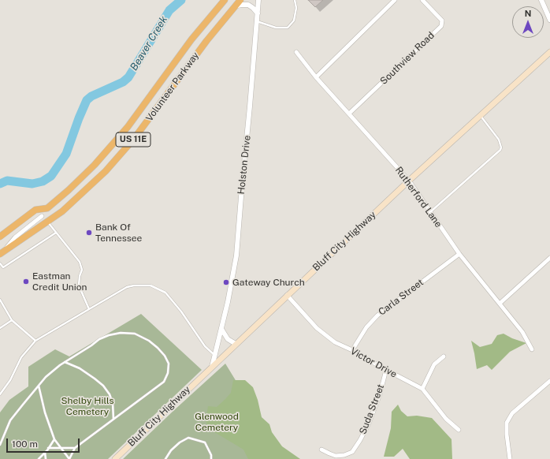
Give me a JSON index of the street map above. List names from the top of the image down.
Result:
{
  "streets": {
    "highway": ["Volunteer Parkway", "US 11E"],
    "main road": ["Bluff City Highway"],
    "street": [
      "Southview Road",
      "Holston Drive",
      "Rutherford Lane",
      "Carla Street",
      "Victor Drive",
      "Suda Street"
    ]
  },
  "crossings": [
    ["Southview Road", "Rutherford Lane"],
    ["Holston Drive", "Bluff City Highway"],
    ["Rutherford Lane", "Bluff City Highway"],
    ["Rutherford Lane", "Carla Street"],
    ["Bluff City Highway", "Victor Drive"],
    ["Carla Street", "Victor Drive"],
    ["Victor Drive", "Suda Street"]
  ],
  "water": ["Beaver Creek"],
  "parks": ["Shelby Hills Cemetery", "Glenwood Cemetery"],
  "places": ["Bank Of Tennessee", "Eastman Credit Union", "Gateway Church"],
  "scale_bar": "100 m",
  "north": "top"
}
